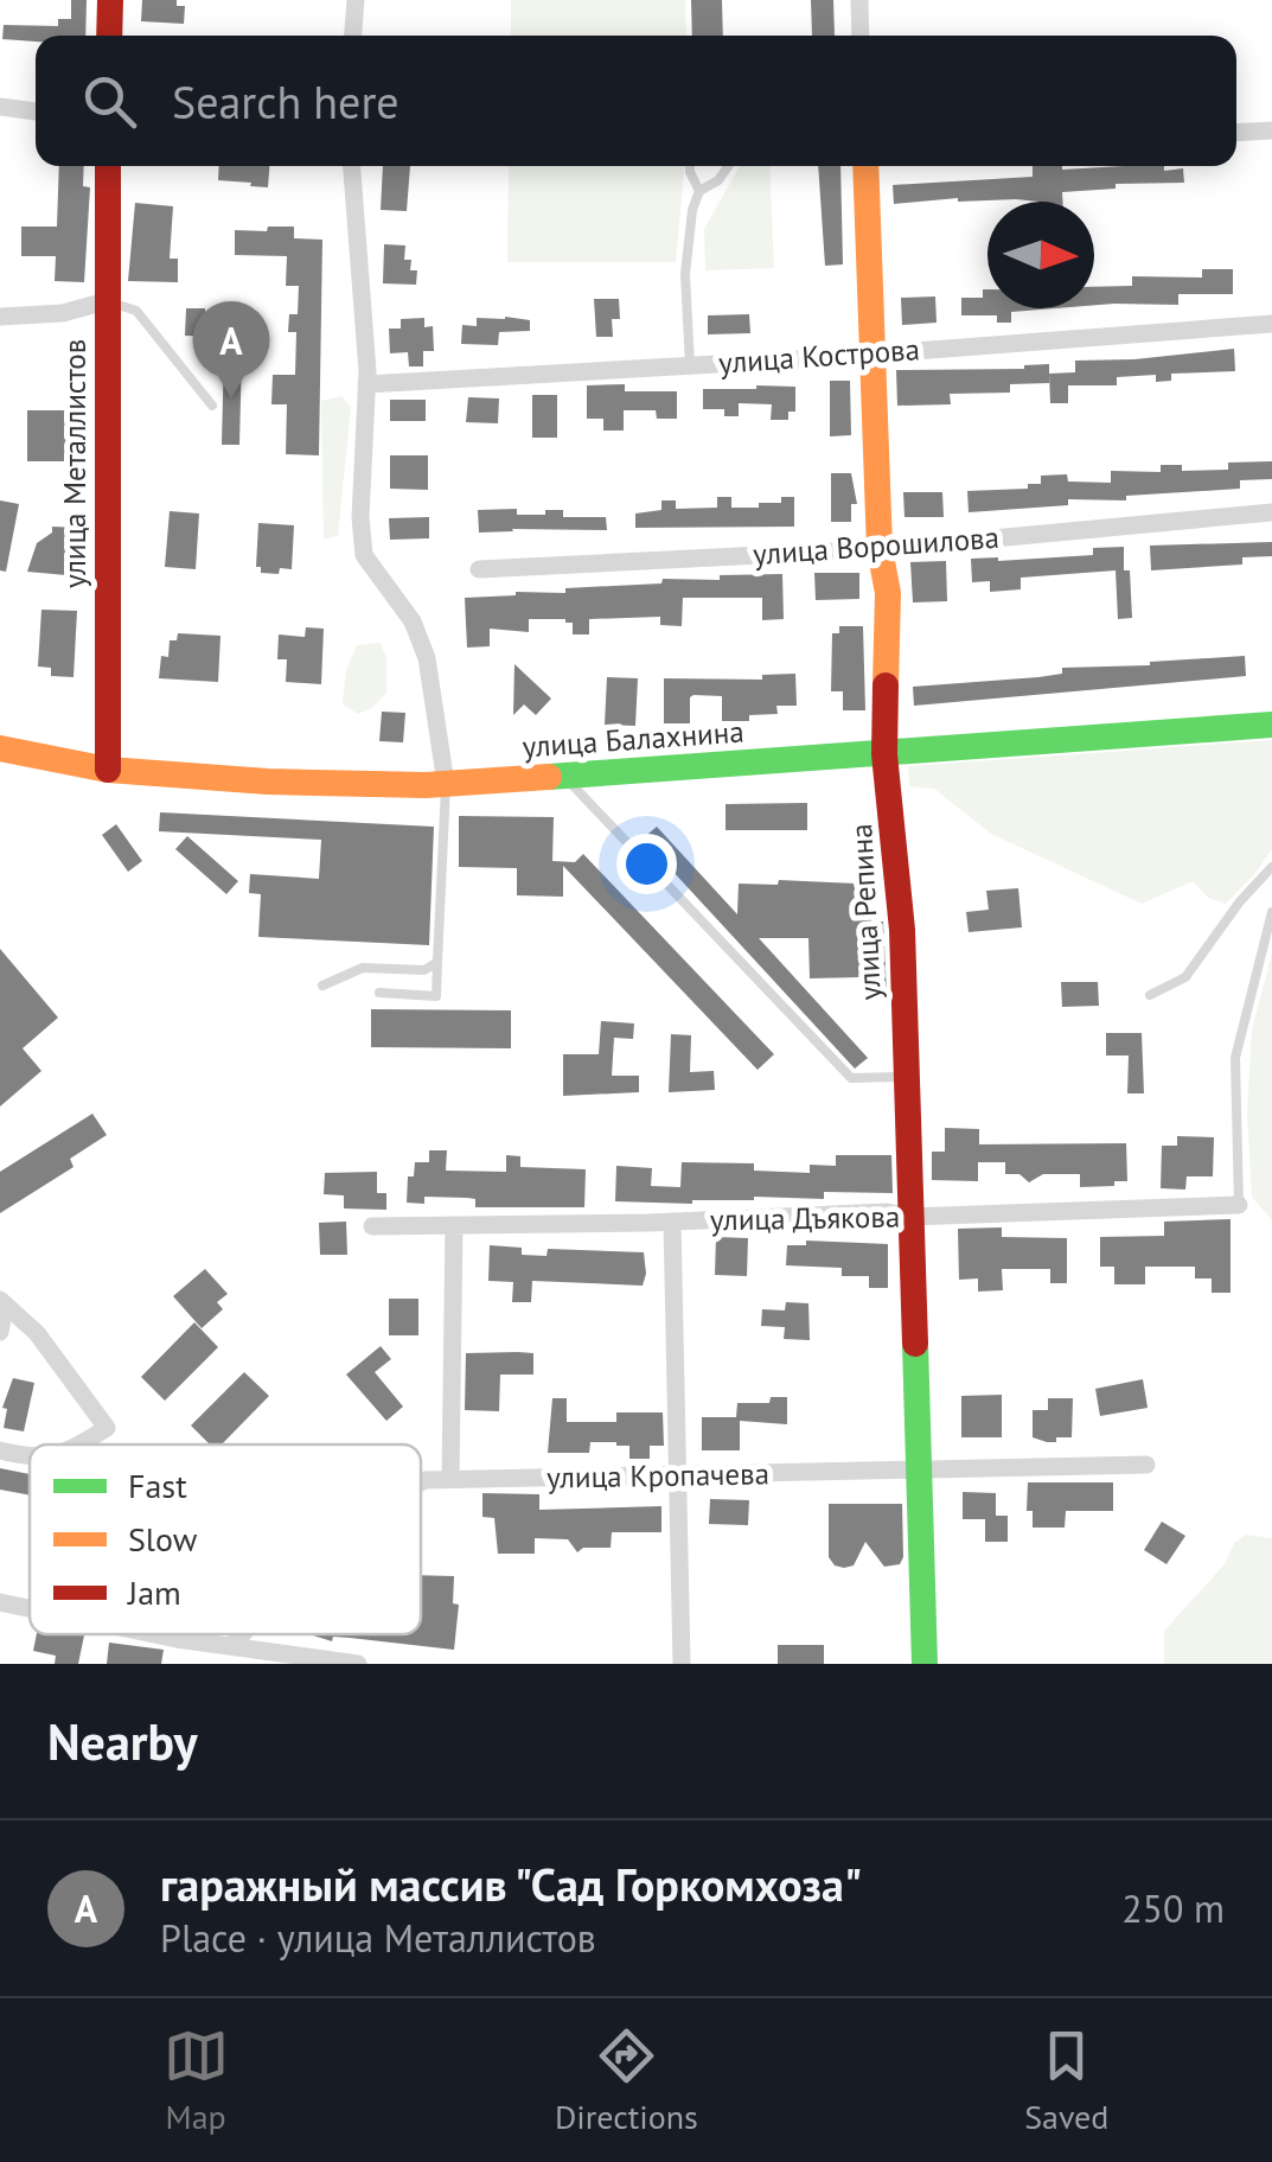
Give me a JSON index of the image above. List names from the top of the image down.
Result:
{
  "streets": {
    "street": [
      "улица Кострова",
      "улица Металлистов",
      "улица Ворошилова",
      "улица Балахнина",
      "улица Репина",
      "улица Дъякова",
      "улица Кропачева"
    ]
  },
  "crossings": [
    ["улица Кострова", "улица Репина"],
    ["улица Металлистов", "улица Балахнина"],
    ["улица Ворошилова", "улица Репина"],
    ["улица Балахнина", "улица Репина"],
    ["улица Репина", "улица Дъякова"],
    ["улица Репина", "улица Кропачева"]
  ],
  "legend": ["Fast", "Slow", "Jam"],
  "north": "right",
  "page": {
    "search": "Search here",
    "pins": "A",
    "heading": "Nearby",
    "list": [
      {
        "mark": "A",
        "name": "гаражный массив \"Сад Горкомхоза\"",
        "note": "Place · улица Металлистов",
        "value": "250 m"
      }
    ],
    "nav": ["Map", "Directions", "Saved"]
  }
}
